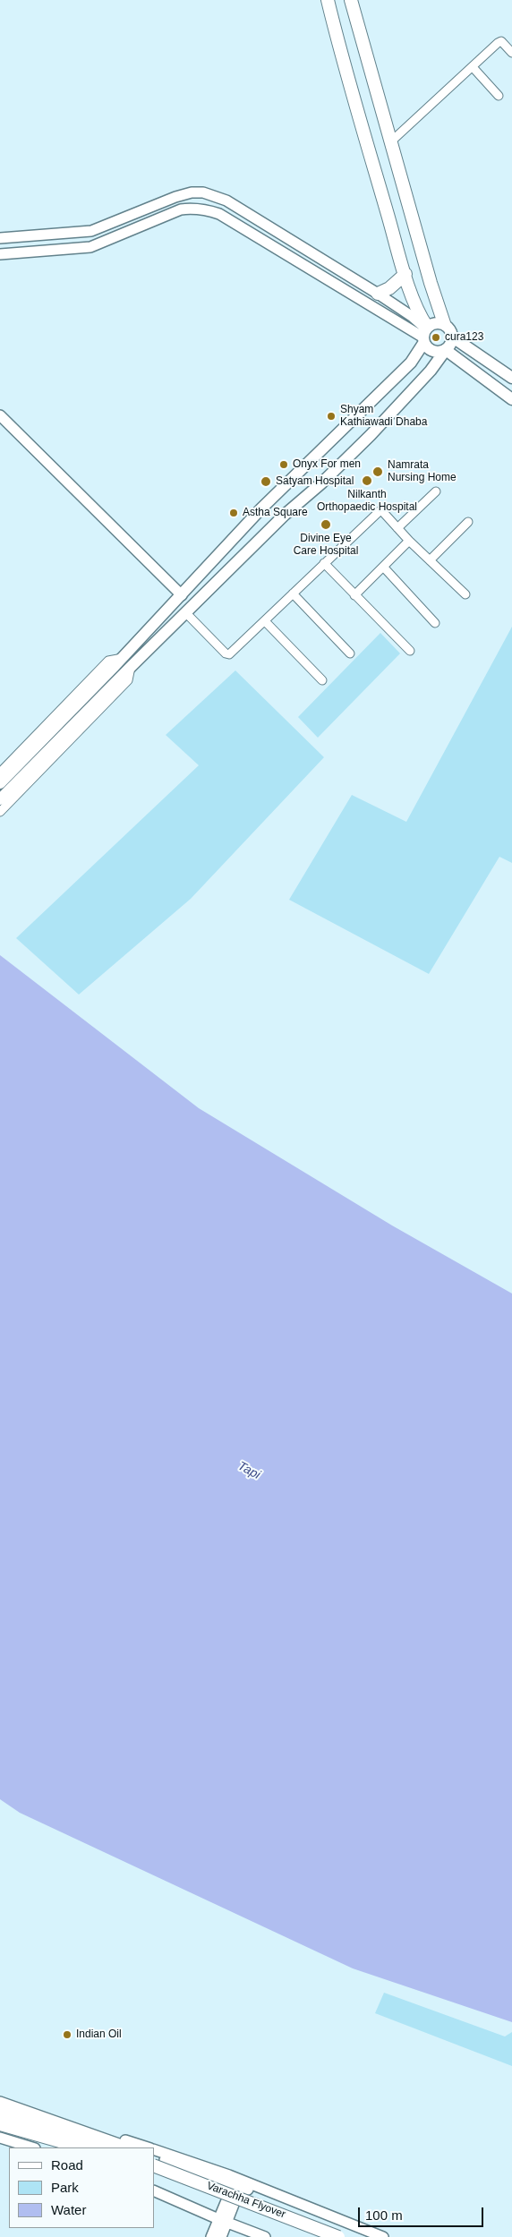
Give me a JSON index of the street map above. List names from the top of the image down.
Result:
{
  "streets": {
    "main road": ["Varachha Flyover"]
  },
  "water": ["Tapi"],
  "places": [
    "cura123",
    "Shyam Kathiawadi Dhaba",
    "Onyx For men",
    "Namrata Nursing Home",
    "Nilkanth Orthopaedic Hospital",
    "Satyam Hospital",
    "Astha Square",
    "Divine Eye Care Hospital",
    "Indian Oil"
  ],
  "legend": ["Road", "Park", "Water"],
  "scale_bar": "100 m"
}
